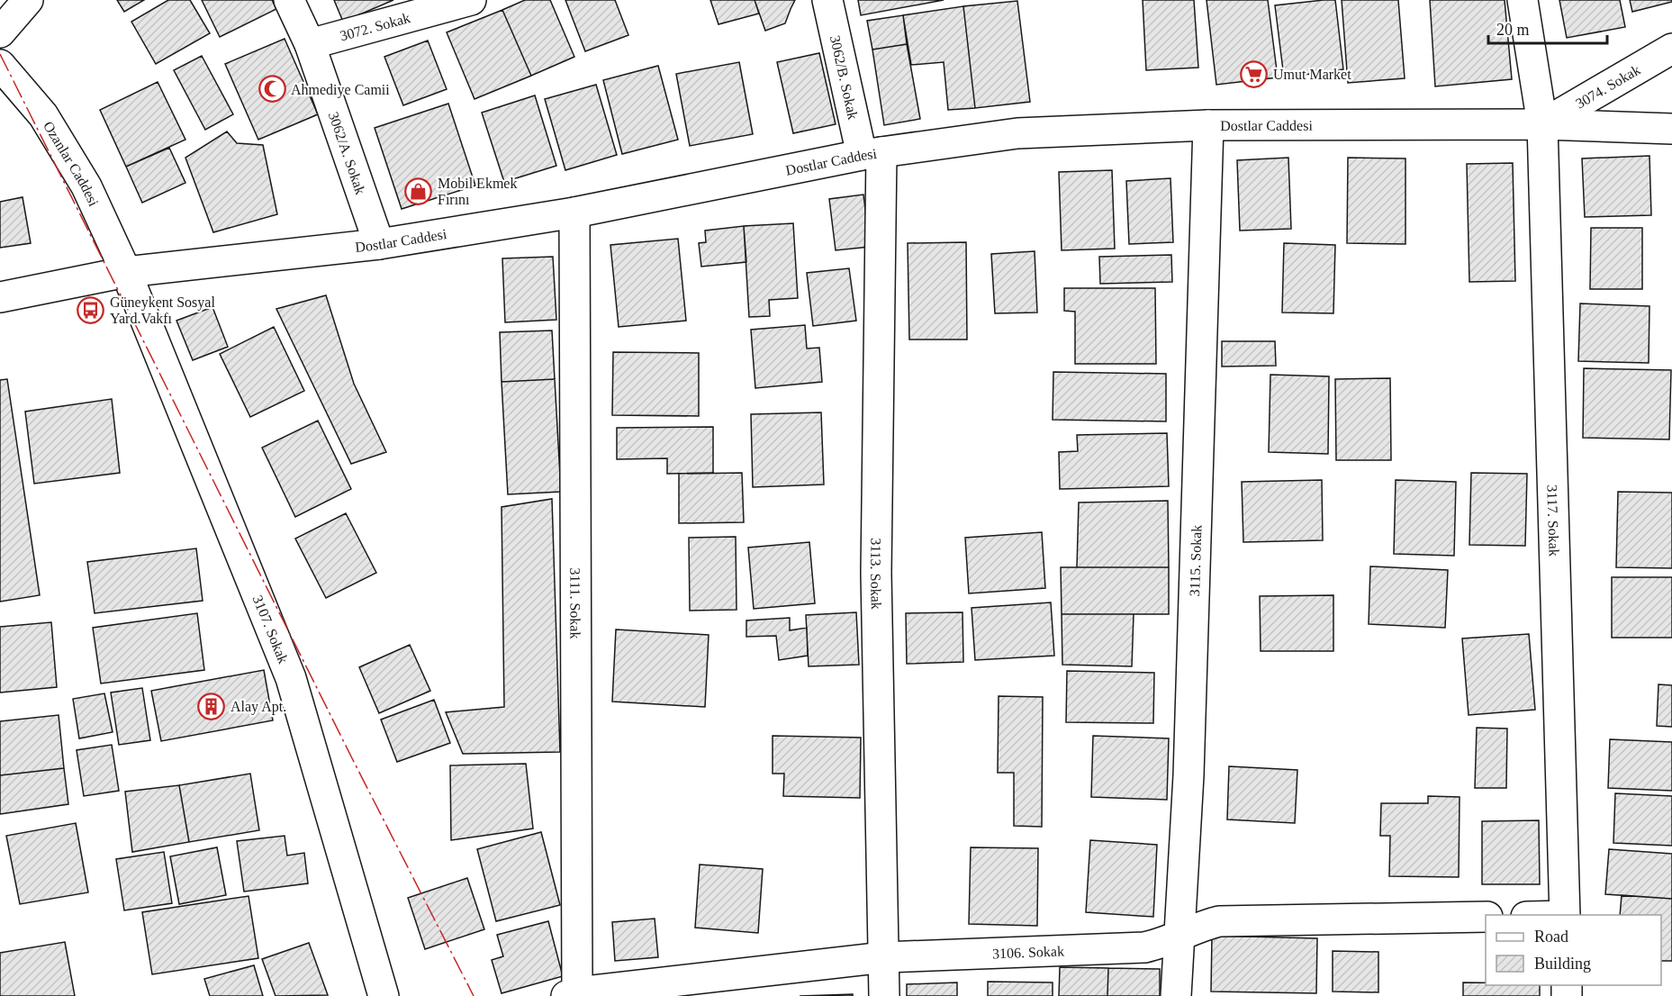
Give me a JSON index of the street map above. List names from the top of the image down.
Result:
{
  "streets": {
    "street": [
      "3072. Sokak",
      "3062/B. Sokak",
      "3074. Sokak",
      "Dostlar Caddesi",
      "3062/A. Sokak",
      "Ozanlar Caddesi",
      "3117. Sokak",
      "3115. Sokak",
      "3113. Sokak",
      "3111. Sokak",
      "3107. Sokak",
      "3106. Sokak"
    ]
  },
  "crossings": [
    ["3072. Sokak", "3062/A. Sokak"],
    ["3062/B. Sokak", "Dostlar Caddesi"],
    ["3062/B. Sokak", "3113. Sokak"],
    ["3074. Sokak", "Dostlar Caddesi"],
    ["3074. Sokak", "3117. Sokak"],
    ["Dostlar Caddesi", "3062/A. Sokak"],
    ["Dostlar Caddesi", "Ozanlar Caddesi"],
    ["Dostlar Caddesi", "3117. Sokak"],
    ["Dostlar Caddesi", "3115. Sokak"],
    ["Dostlar Caddesi", "3113. Sokak"],
    ["Dostlar Caddesi", "3111. Sokak"],
    ["Dostlar Caddesi", "3107. Sokak"],
    ["Ozanlar Caddesi", "3107. Sokak"],
    ["3115. Sokak", "3106. Sokak"],
    ["3113. Sokak", "3106. Sokak"],
    ["3111. Sokak", "3106. Sokak"]
  ],
  "places": {
    "supermarket": ["Umut Market"],
    "mosque": ["Ahmediye Camii"],
    "shop": ["Mobil Ekmek Fırını"],
    "bus stop": ["Güneykent Sosyal Yard.Vakfı"],
    "building": ["Alay Apt."]
  },
  "legend": ["Road", "Building"],
  "scale_bar": "20 m"
}
